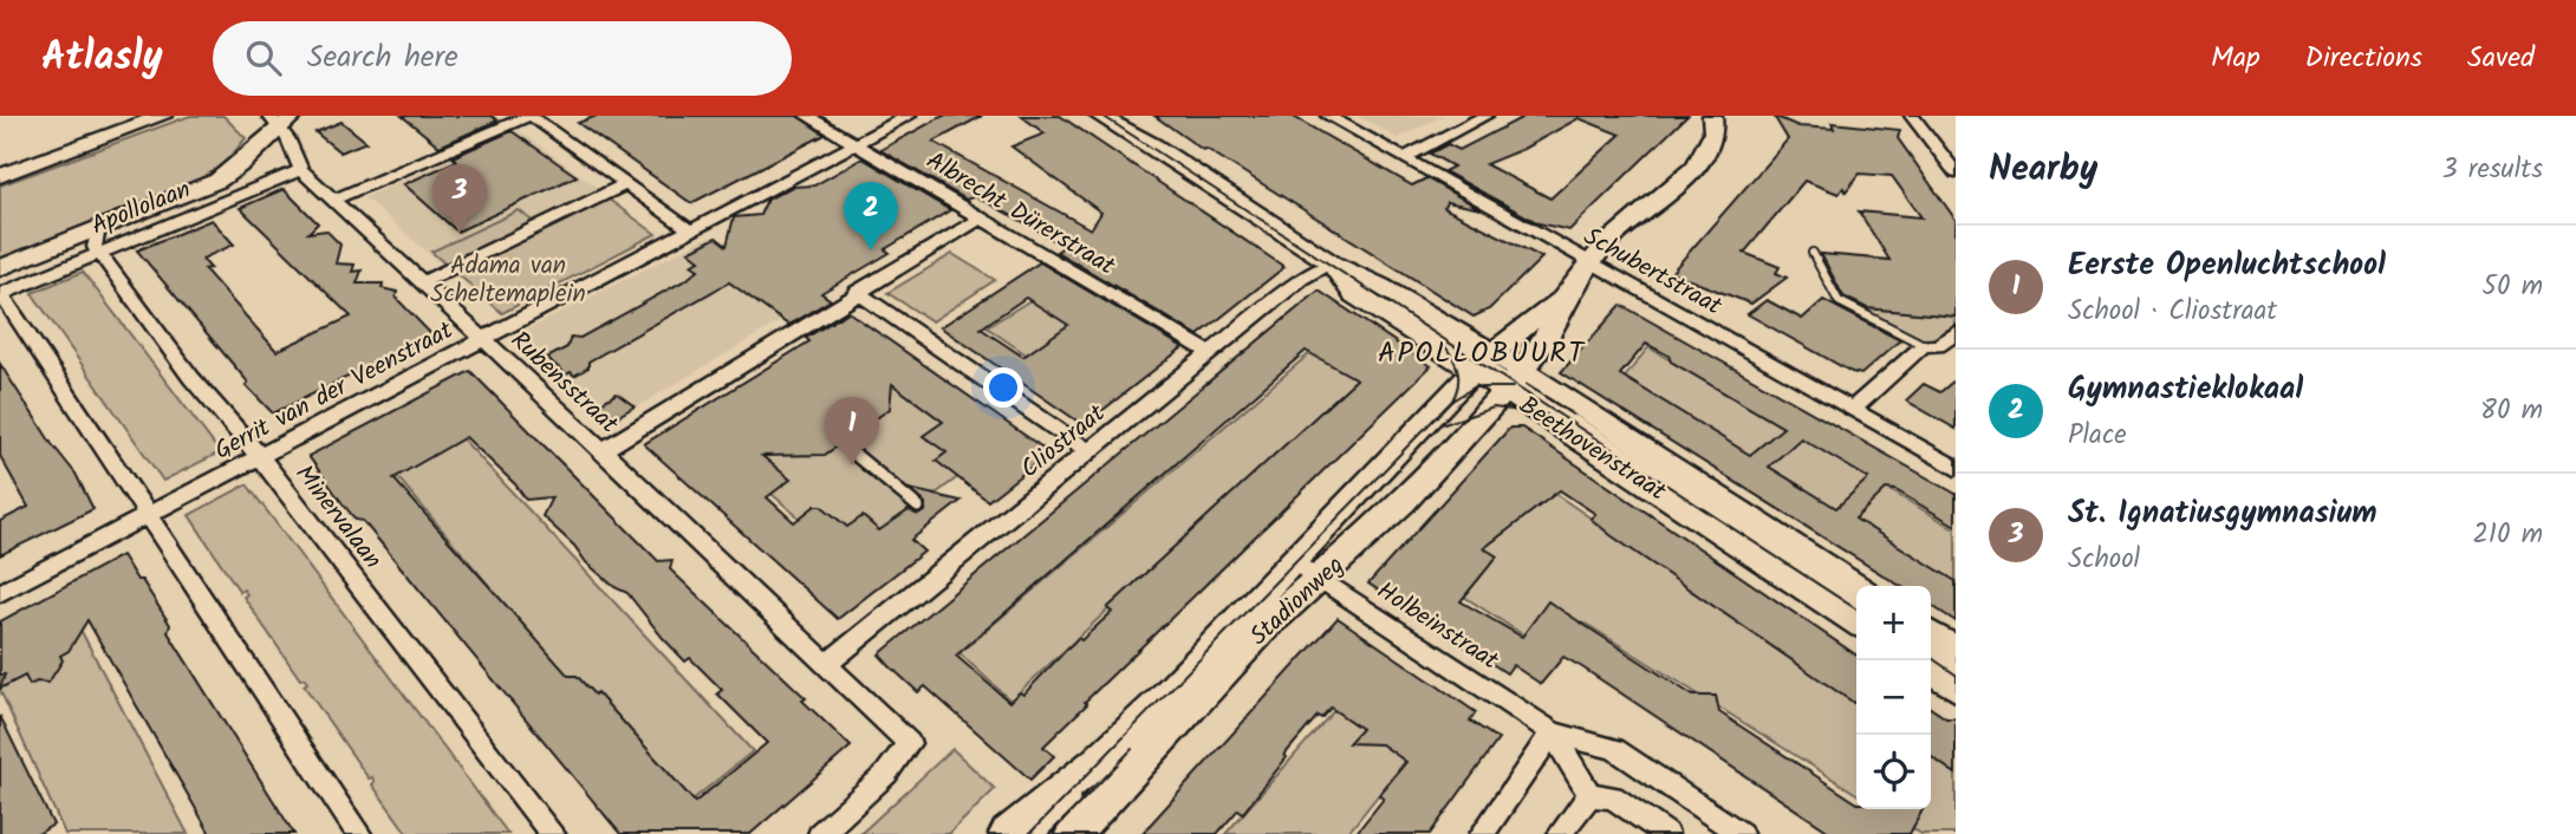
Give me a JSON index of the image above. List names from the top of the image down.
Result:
{
  "streets": {
    "main road": ["Apollolaan", "Beethovenstraat", "Stadionweg"],
    "street": [
      "Albrecht Dürerstraat",
      "Schubertstraat",
      "Rubensstraat",
      "Gerrit van der Veenstraat",
      "Cliostraat",
      "Minervalaan",
      "Holbeinstraat"
    ]
  },
  "crossings": [
    ["Apollolaan", "Rubensstraat"],
    ["Apollolaan", "Minervalaan"],
    ["Albrecht Dürerstraat", "Gerrit van der Veenstraat"],
    ["Albrecht Dürerstraat", "Cliostraat"],
    ["Schubertstraat", "Stadionweg"],
    ["Rubensstraat", "Gerrit van der Veenstraat"],
    ["Rubensstraat", "Cliostraat"],
    ["Gerrit van der Veenstraat", "Minervalaan"],
    ["Cliostraat", "Beethovenstraat"],
    ["Beethovenstraat", "Stadionweg"],
    ["Stadionweg", "Holbeinstraat"]
  ],
  "districts": ["APOLLOBUURT"],
  "parks": ["Adama van Scheltemaplein"],
  "page": {
    "header": "Atlasly",
    "search": "Search here",
    "nav": ["Map", "Directions", "Saved"],
    "heading": ["Nearby", "3 results"],
    "pins": ["3", "2", "1"],
    "list": [
      {
        "mark": "1",
        "name": "Eerste Openluchtschool",
        "note": "School · Cliostraat",
        "value": "50 m"
      },
      {
        "mark": "2",
        "name": "Gymnastieklokaal",
        "note": "Place",
        "value": "80 m"
      },
      {
        "mark": "3",
        "name": "St. Ignatiusgymnasium",
        "note": "School",
        "value": "210 m"
      }
    ],
    "map_buttons": ["+", "−"]
  }
}
